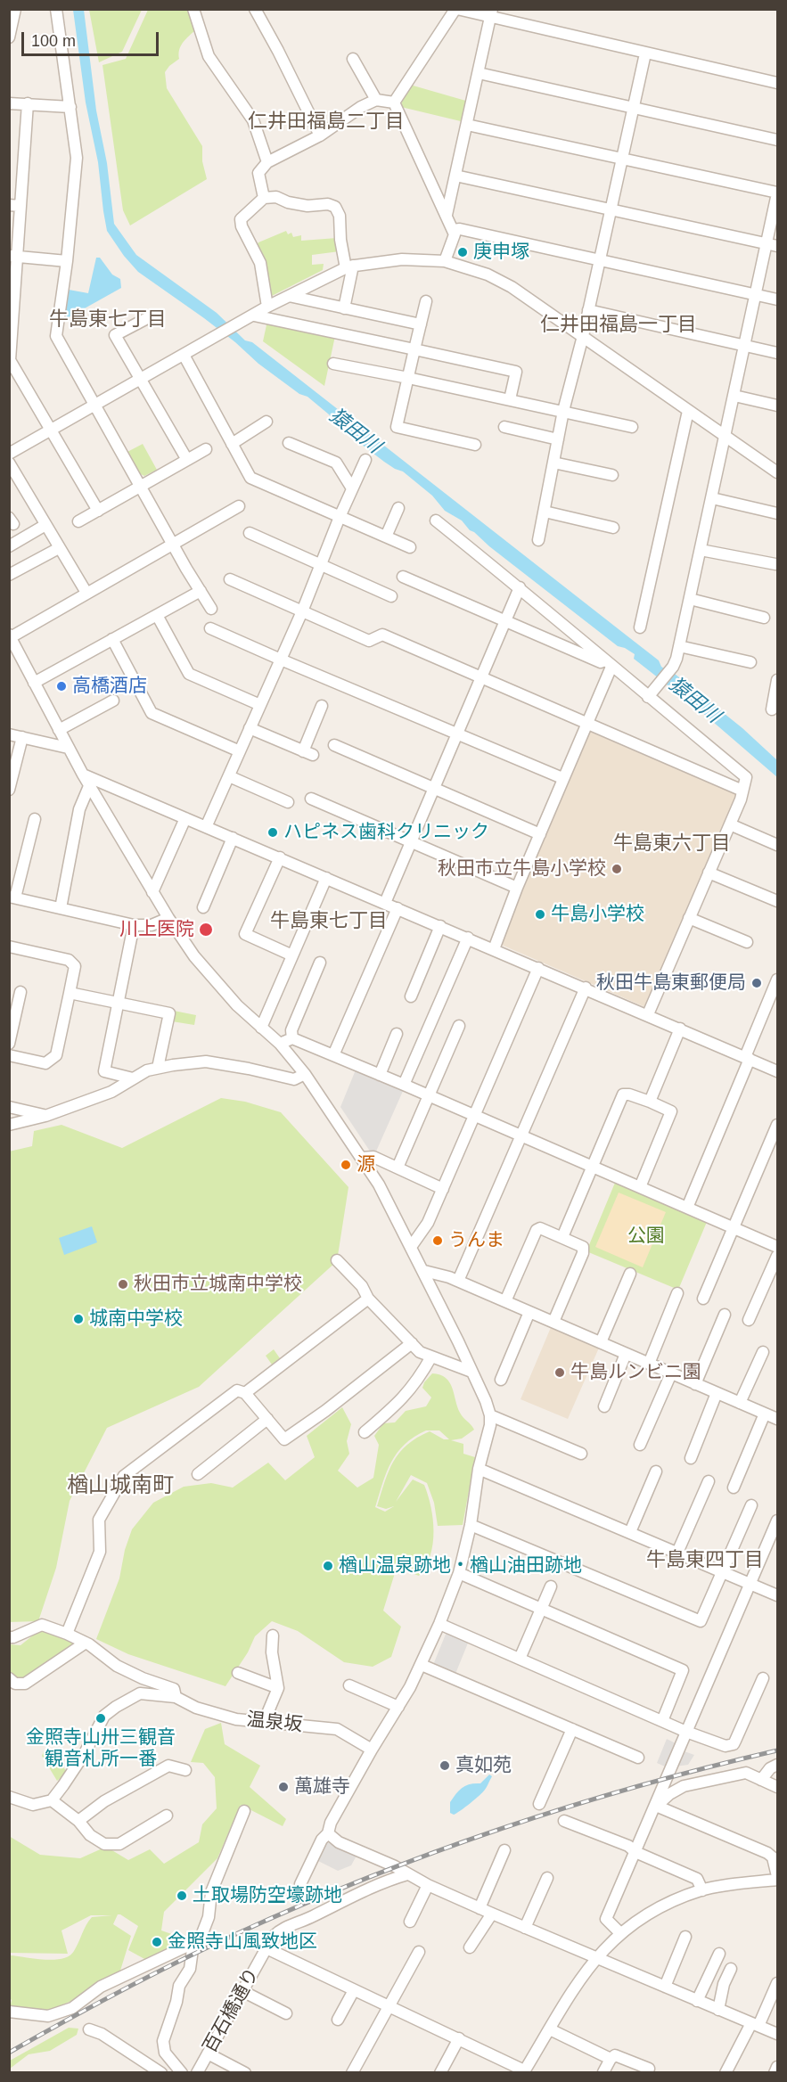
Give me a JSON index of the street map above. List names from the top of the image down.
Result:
{
  "streets": {
    "street": ["温泉坂", "百石橋通り"]
  },
  "districts": [
    "仁井田福島二丁目",
    "牛島東七丁目",
    "仁井田福島一丁目",
    "牛島東六丁目",
    "牛島東七丁目",
    "楢山城南町",
    "牛島東四丁目"
  ],
  "water": ["猿田川"],
  "parks": ["公園"],
  "places": [
    "庚申塚",
    "高橋酒店",
    "ハピネス歯科クリニック",
    "秋田市立牛島小学校",
    "牛島小学校",
    "川上医院",
    "秋田牛島東郵便局",
    "源",
    "うんま",
    "秋田市立城南中学校",
    "城南中学校",
    "牛島ルンビニ園",
    "楢山温泉跡地・楢山油田跡地",
    "金照寺山卅三観音 観音札所一番",
    "真如苑",
    "萬雄寺",
    "土取場防空壕跡地",
    "金照寺山風致地区"
  ],
  "scale_bar": "100 m"
}
